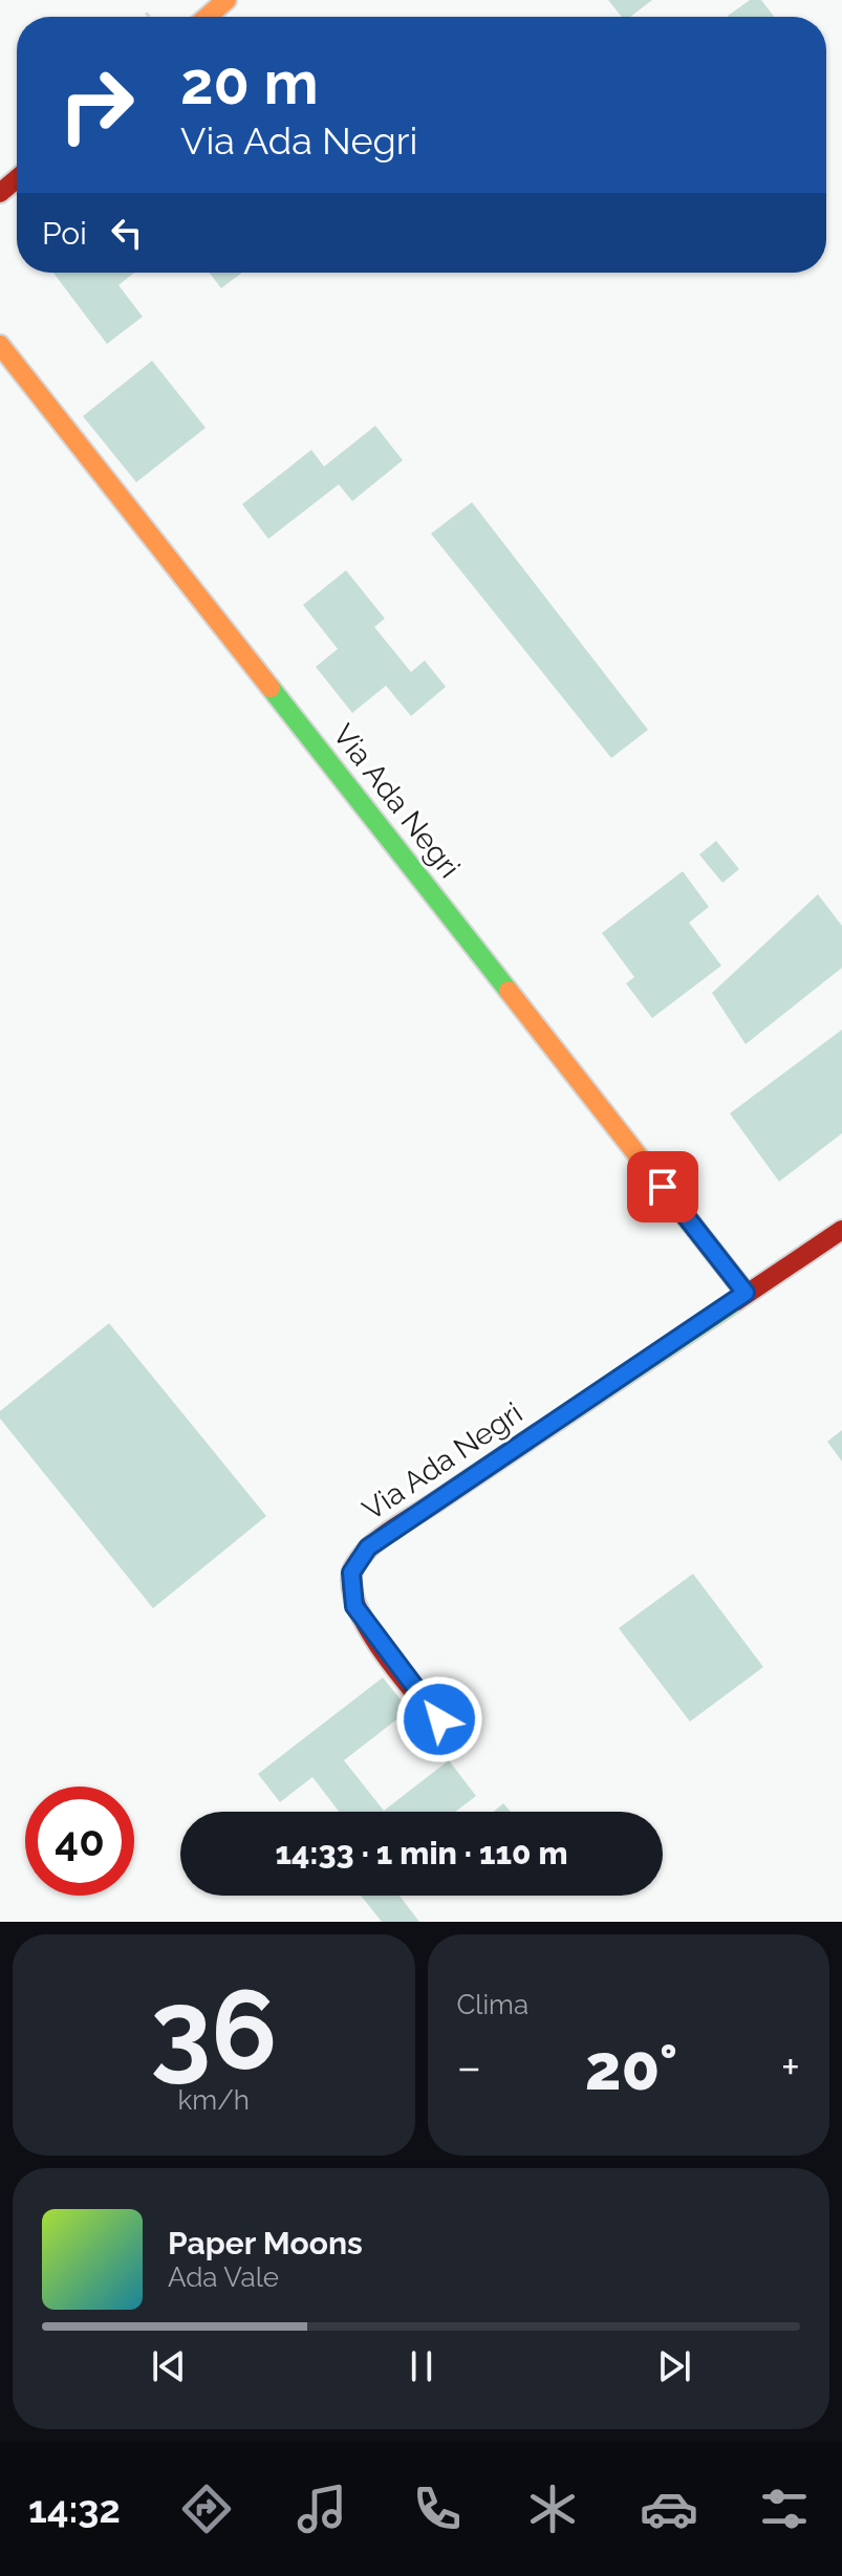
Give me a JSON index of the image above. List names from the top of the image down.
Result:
{
  "streets": {
    "street": ["Via Ada Negri"]
  },
  "page": {
    "turn": ["20 m", "Via Ada Negri"],
    "then": "Poi",
    "limit": "40",
    "trip": "14:33 · 1 min · 110 m",
    "tile": [
      ["36", "km/h"],
      "Clima"
    ],
    "heat": ["−", "20°", "+"],
    "song": ["Paper Moons", "Ada Vale"],
    "tabs": "14:32"
  }
}
